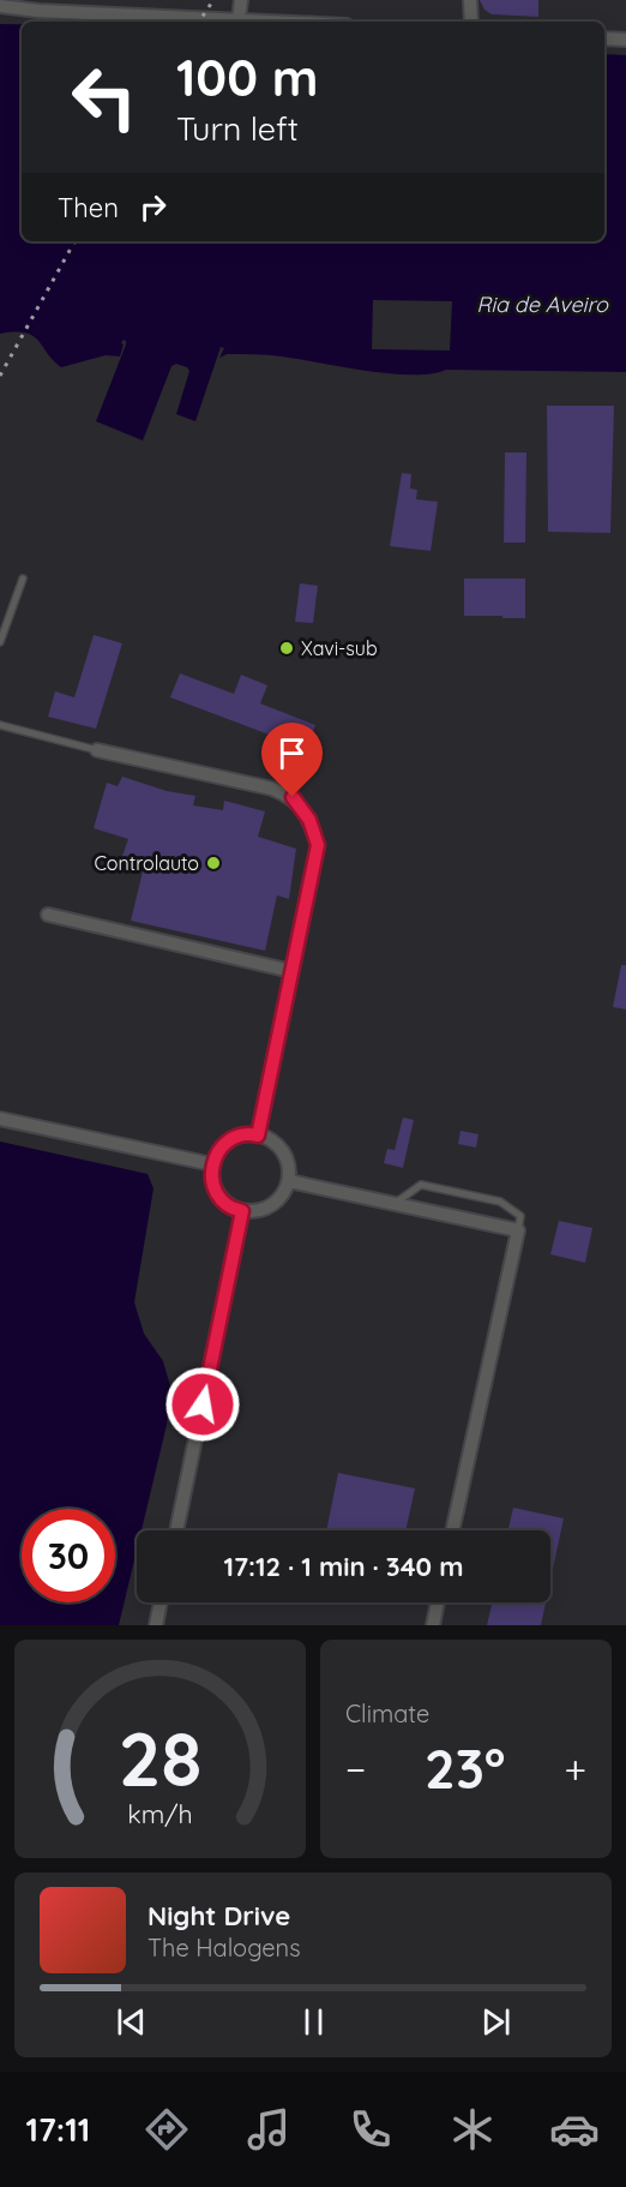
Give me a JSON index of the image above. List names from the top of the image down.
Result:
{
  "water": ["Ria de Aveiro"],
  "places": ["Xavi-sub", "Controlauto"],
  "page": {
    "turn": ["100 m", "Turn left"],
    "then": "Then",
    "limit": "30",
    "trip": "17:12 · 1 min · 340 m",
    "tile": "Climate",
    "heat": ["−", "23°", "+"],
    "song": ["Night Drive", "The Halogens"],
    "tabs": "17:11",
    "gauge": ["28", "km/h"]
  }
}
